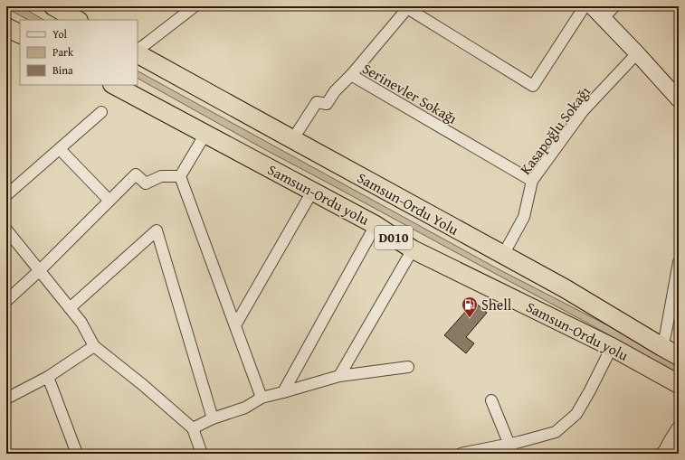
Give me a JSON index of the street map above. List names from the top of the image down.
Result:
{
  "streets": {
    "highway": ["Samsun-Ordu yolu", "Samsun-Ordu Yolu", "D010"],
    "street": ["Serinevler Sokağı", "Kasapoğlu Sokağı"]
  },
  "crossings": [
    ["Serinevler Sokağı", "Kasapoğlu Sokağı"],
    ["Kasapoğlu Sokağı", "Samsun-Ordu Yolu"]
  ],
  "places": {
    "fuel station": ["Shell"]
  },
  "legend": ["Yol", "Park", "Bina"]
}
